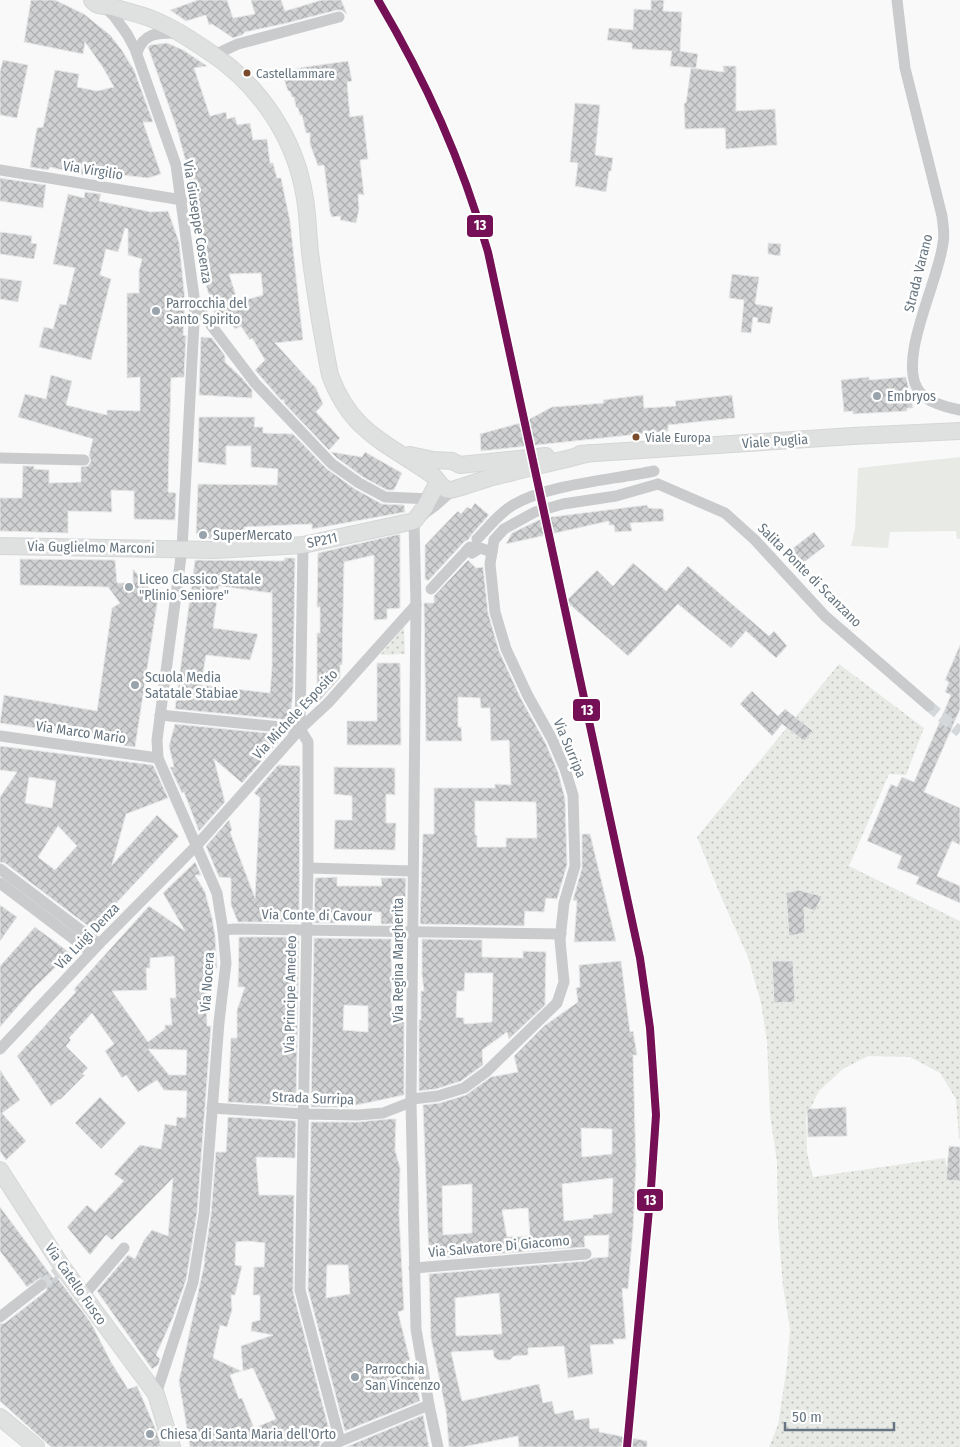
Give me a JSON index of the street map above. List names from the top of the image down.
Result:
{
  "streets": {
    "main road": [
      "Viale Puglia",
      "SP211",
      "Via Guglielmo Marconi",
      "Via Catello Fusco"
    ],
    "street": [
      "Via Virgilio",
      "Via Giuseppe Cosenza",
      "Strada Varano",
      "Salita Ponte di Scanzano",
      "Via Michele Esposito",
      "Via Marco Mario",
      "Via Surripa",
      "Via Conte di Cavour",
      "Via Luigi Denza",
      "Via Regina Margherita",
      "Via Nocera",
      "Via Principe Amedeo",
      "Strada Surripa",
      "Via Salvatore Di Giacomo"
    ]
  },
  "crossings": [
    ["Via Virgilio", "Via Giuseppe Cosenza"],
    ["Via Giuseppe Cosenza", "SP211"],
    ["Via Giuseppe Cosenza", "Via Guglielmo Marconi"],
    ["Via Giuseppe Cosenza", "Via Nocera"],
    ["SP211", "Via Guglielmo Marconi"],
    ["SP211", "Via Regina Margherita"],
    ["SP211", "Via Nocera"],
    ["SP211", "Via Principe Amedeo"],
    ["Via Guglielmo Marconi", "Via Nocera"],
    ["Salita Ponte di Scanzano", "Via Surripa"],
    ["Via Michele Esposito", "Via Luigi Denza"],
    ["Via Michele Esposito", "Via Regina Margherita"],
    ["Via Michele Esposito", "Via Nocera"],
    ["Via Michele Esposito", "Via Principe Amedeo"],
    ["Via Marco Mario", "Via Nocera"],
    ["Via Surripa", "Via Conte di Cavour"],
    ["Via Surripa", "Via Regina Margherita"],
    ["Via Surripa", "Strada Surripa"],
    ["Via Conte di Cavour", "Via Regina Margherita"],
    ["Via Conte di Cavour", "Via Nocera"],
    ["Via Conte di Cavour", "Via Principe Amedeo"],
    ["Via Luigi Denza", "Via Nocera"],
    ["Via Regina Margherita", "Strada Surripa"],
    ["Via Regina Margherita", "Via Salvatore Di Giacomo"],
    ["Via Nocera", "Strada Surripa"],
    ["Via Nocera", "Via Catello Fusco"],
    ["Via Principe Amedeo", "Strada Surripa"]
  ],
  "places": [
    "Castellammare",
    "Parrocchia del Santo Spirito",
    "Embryos",
    "Viale Europa",
    "SuperMercato",
    "Liceo Classico Statale \"Plinio Seniore\"",
    "Scuola Media Satatale Stabiae",
    "Parrocchia San Vincenzo",
    "Chiesa di Santa Maria dell'Orto"
  ],
  "lines": ["transit line 13"],
  "scale_bar": "50 m"
}
